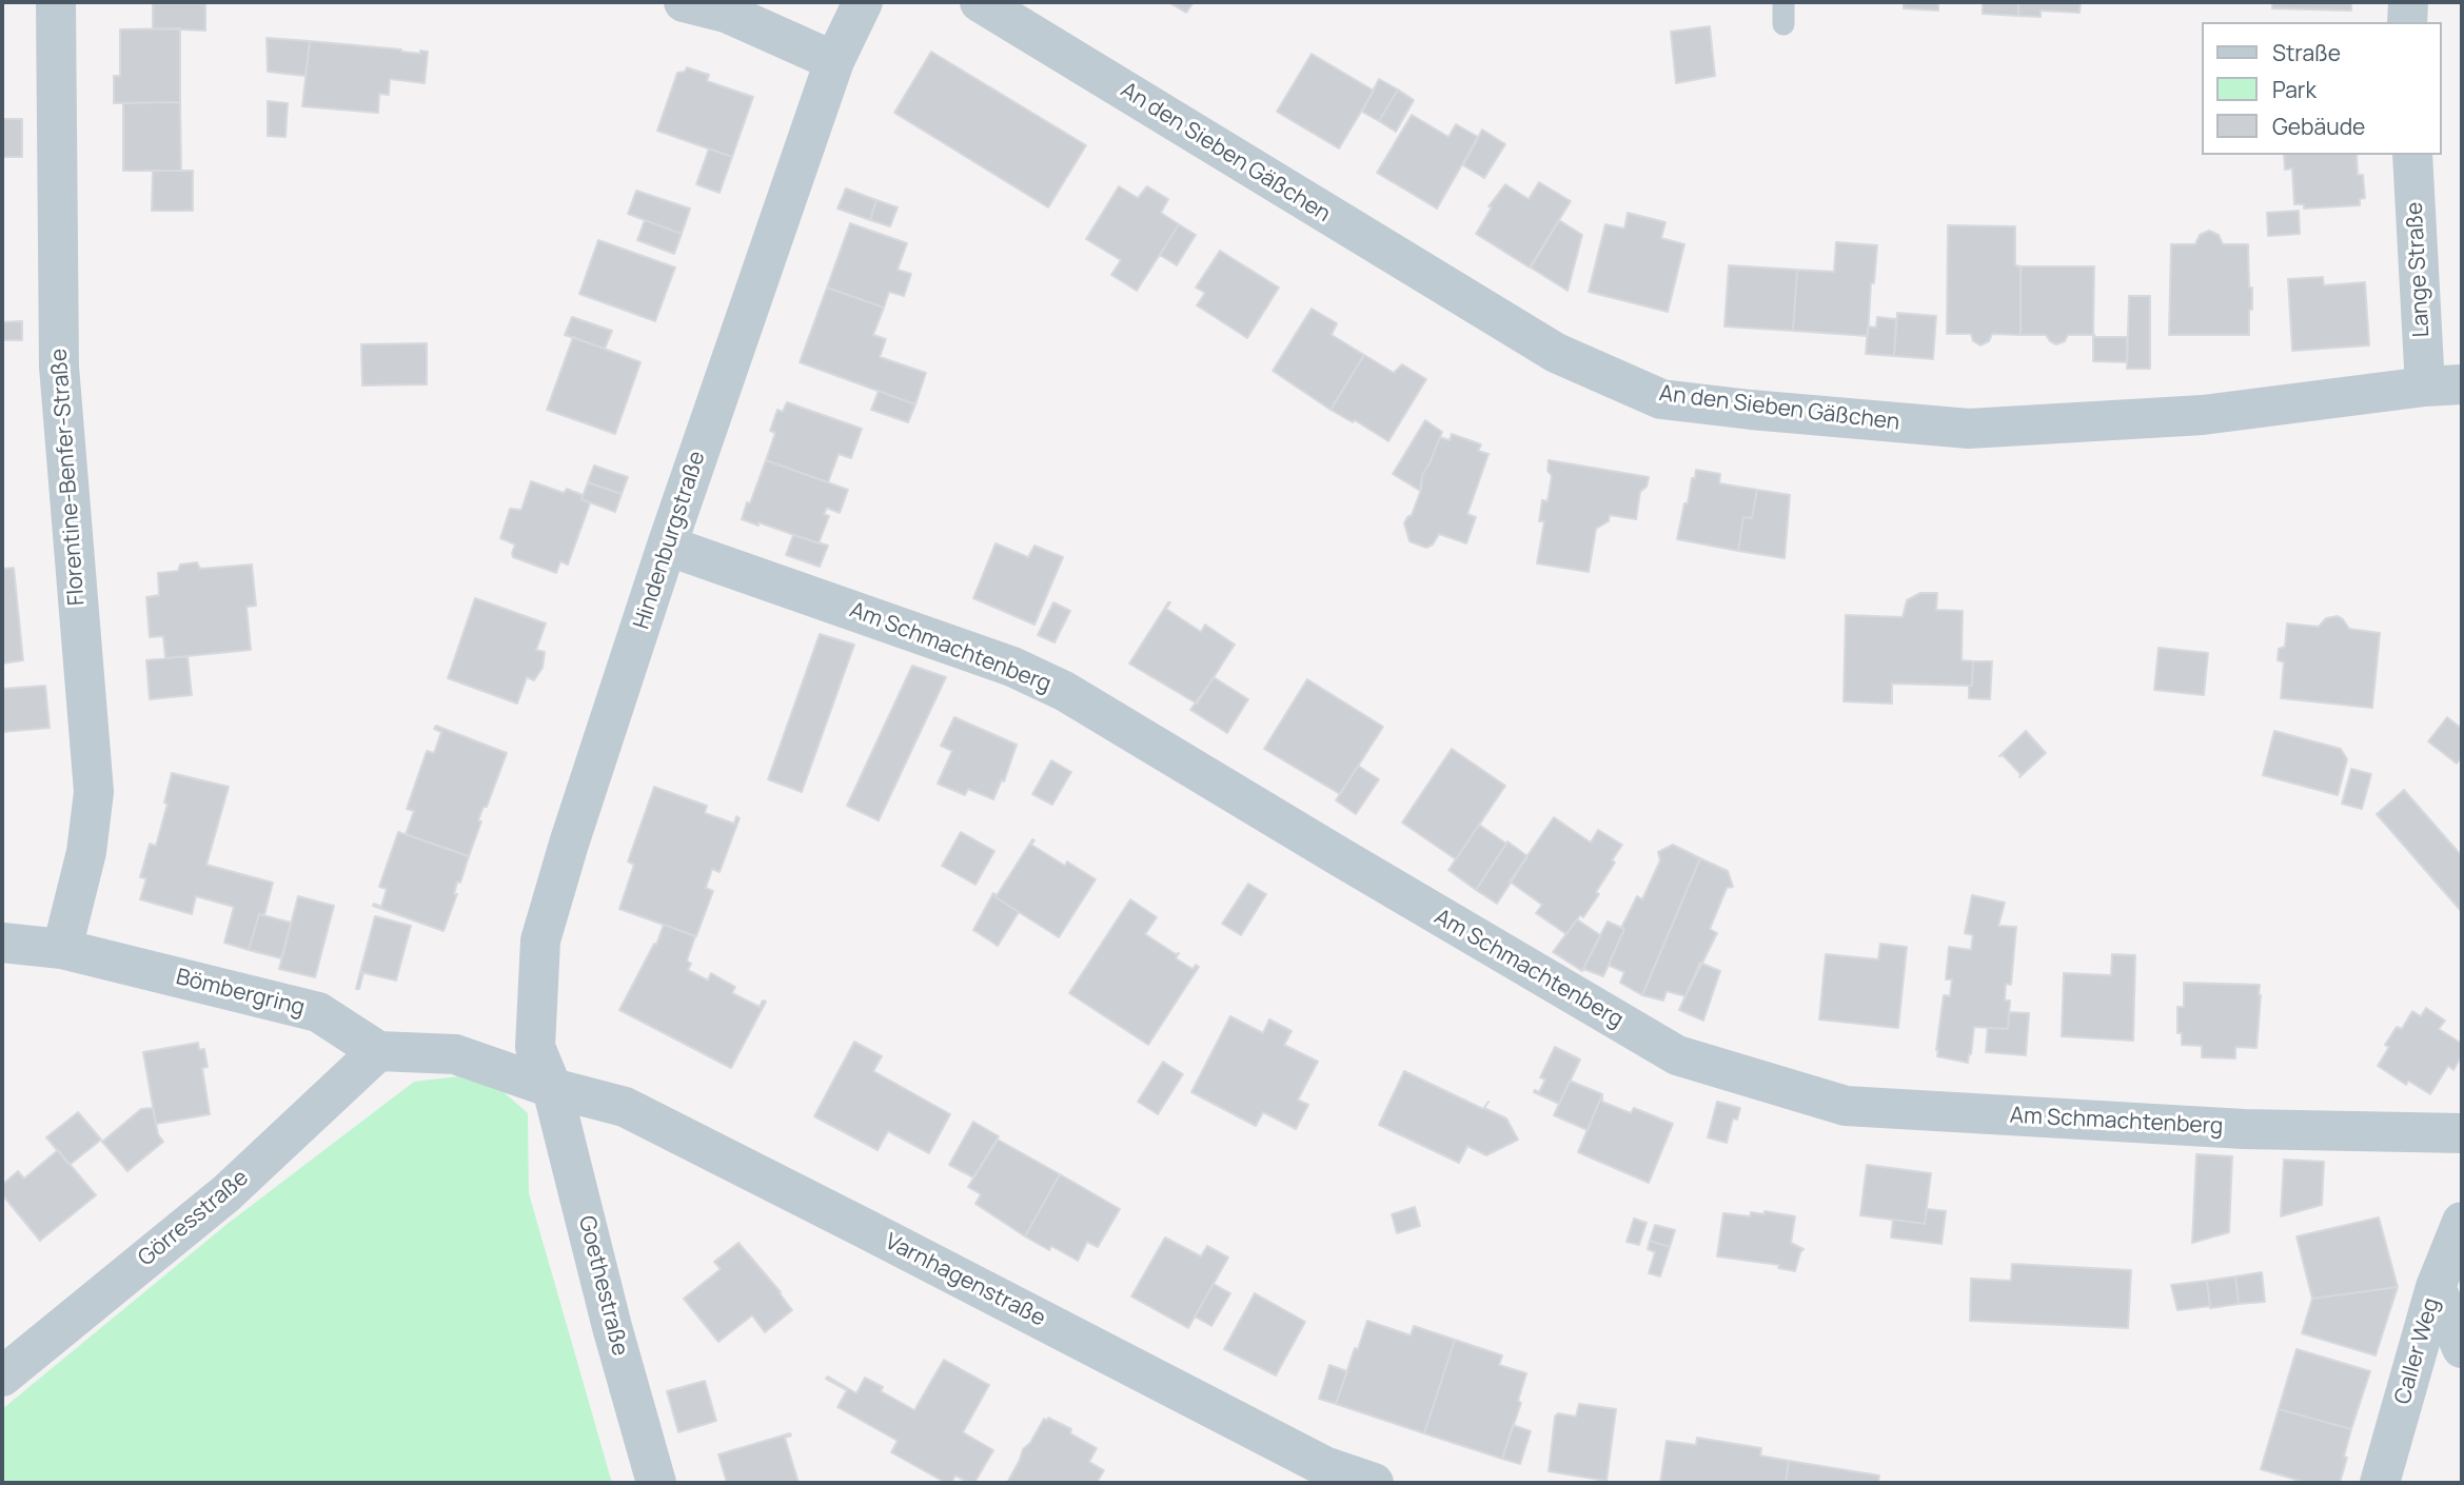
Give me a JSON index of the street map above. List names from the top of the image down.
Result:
{
  "streets": {
    "street": [
      "An den Sieben Gäßchen",
      "Lange Straße",
      "Florentine-Benfer-Straße",
      "Hindenburgstraße",
      "Am Schmachtenberg",
      "Bömbergring",
      "Görresstraße",
      "Varnhagenstraße",
      "Goethestraße",
      "Caller Weg"
    ]
  },
  "crossings": [
    ["An den Sieben Gäßchen", "Lange Straße"],
    ["Florentine-Benfer-Straße", "Bömbergring"],
    ["Hindenburgstraße", "Am Schmachtenberg"],
    ["Hindenburgstraße", "Varnhagenstraße"],
    ["Hindenburgstraße", "Goethestraße"],
    ["Bömbergring", "Görresstraße"],
    ["Varnhagenstraße", "Goethestraße"]
  ],
  "legend": ["Straße", "Park", "Gebäude"]
}
